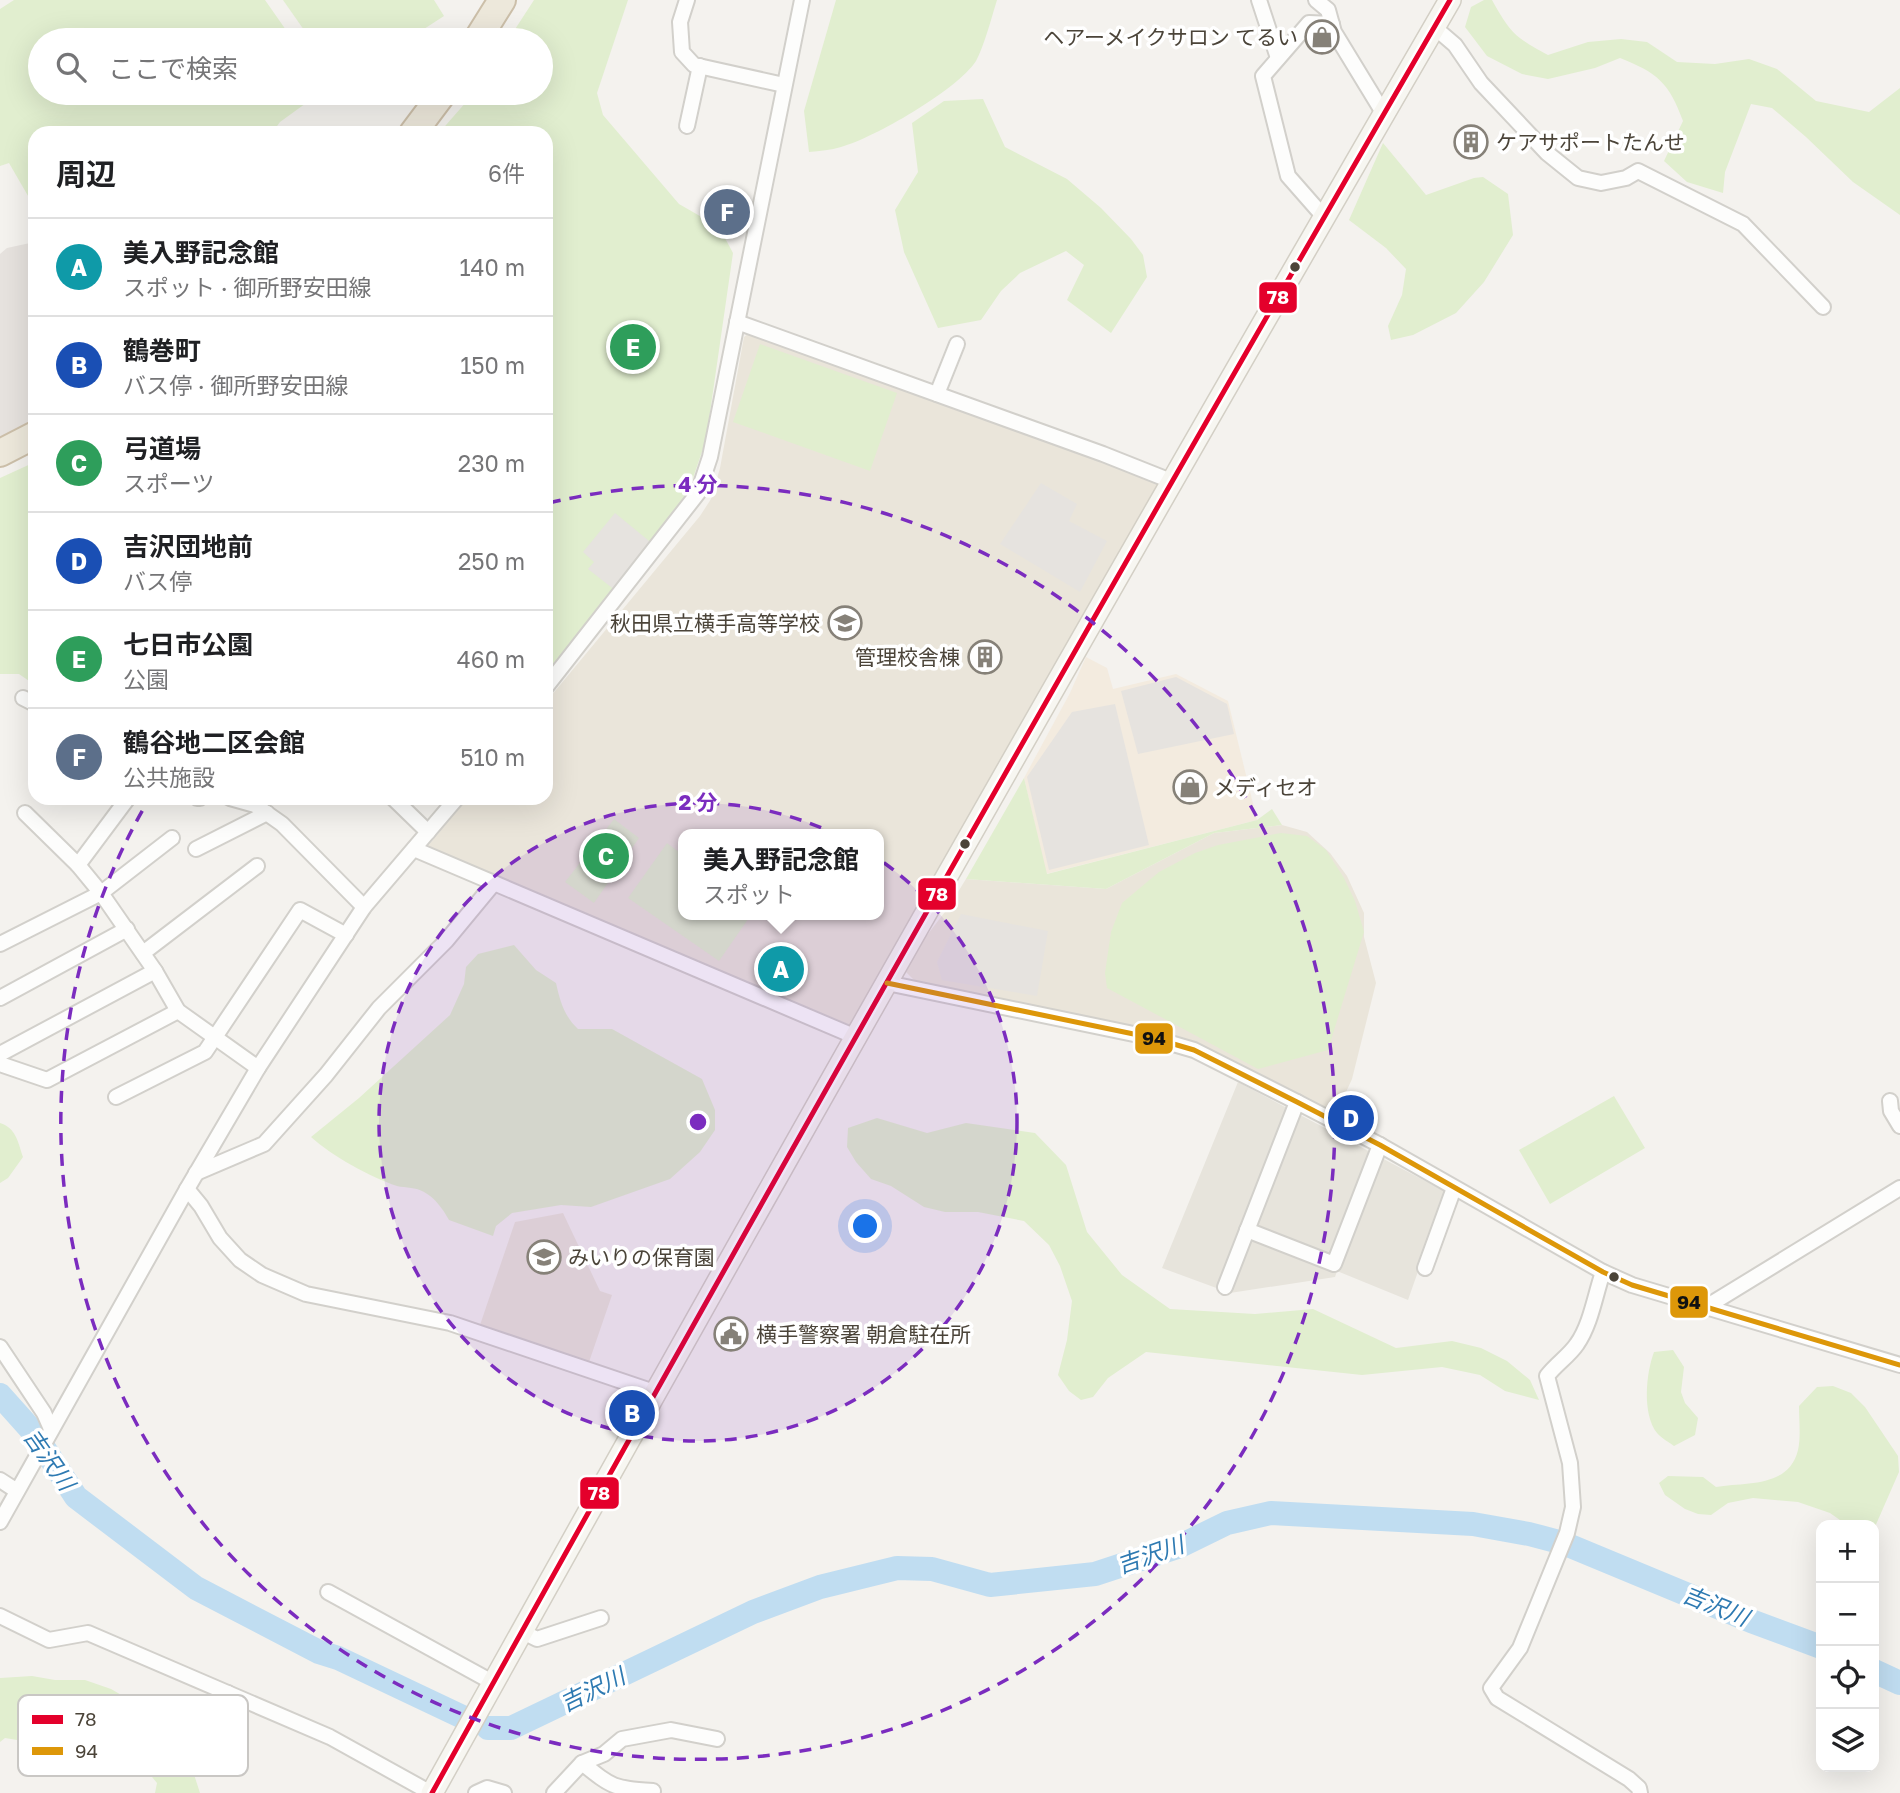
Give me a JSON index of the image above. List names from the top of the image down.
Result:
{
  "water": ["吉沢川"],
  "places": {
    "shop": ["ヘアーメイクサロン てるい", "メディセオ"],
    "building": ["ケアサポートたんせ", "管理校舎棟"],
    "school or university": ["秋田県立横手高等学校", "みいりの保育園"],
    "public building": ["横手警察署 朝倉駐在所"]
  },
  "lines": ["transit line 78", "transit line 94"],
  "legend": ["78", "94"],
  "page": {
    "search": "ここで検索",
    "heading": ["周辺", "6件"],
    "pins": [
      "F",
      "E",
      "C",
      "A",
      "D",
      "B"
    ],
    "list": [
      {
        "mark": "A",
        "name": "美入野記念館",
        "note": "スポット · 御所野安田線",
        "value": "140 m"
      },
      {
        "mark": "B",
        "name": "鶴巻町",
        "note": "バス停 · 御所野安田線",
        "value": "150 m"
      },
      {
        "mark": "C",
        "name": "弓道場",
        "note": "スポーツ",
        "value": "230 m"
      },
      {
        "mark": "D",
        "name": "吉沢団地前",
        "note": "バス停",
        "value": "250 m"
      },
      {
        "mark": "E",
        "name": "七日市公園",
        "note": "公園",
        "value": "460 m"
      },
      {
        "mark": "F",
        "name": "鶴谷地二区会館",
        "note": "公共施設",
        "value": "510 m"
      }
    ],
    "popup": ["美入野記念館", "スポット"],
    "map_buttons": ["+", "−"]
  },
  "rings": ["4 分", "2 分"]
}
